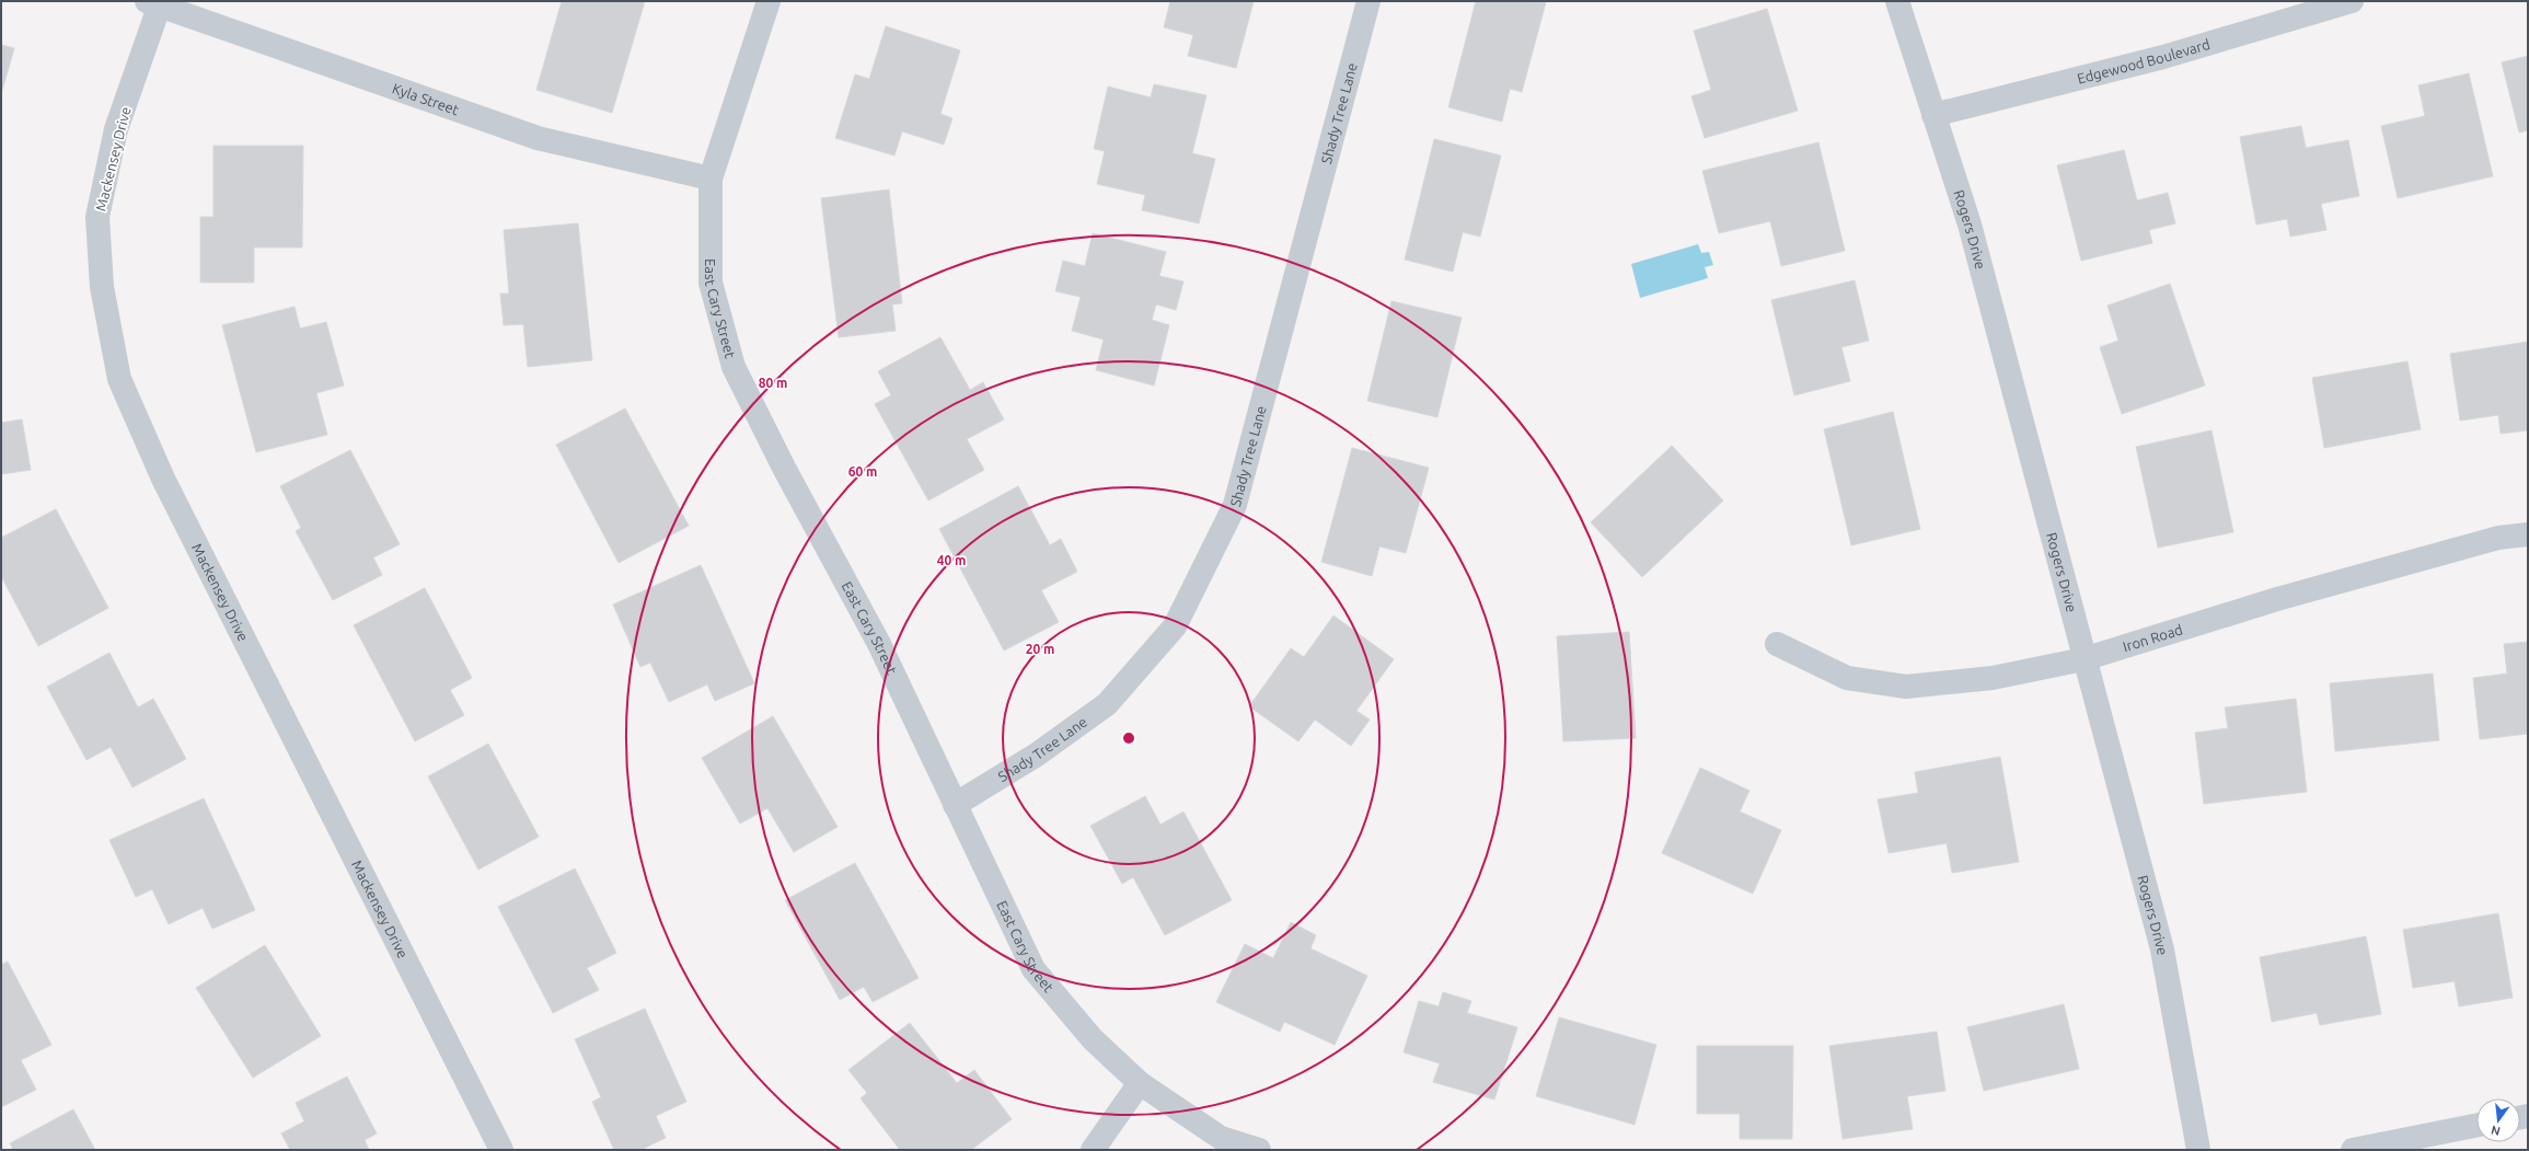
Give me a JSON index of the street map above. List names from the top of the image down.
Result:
{
  "streets": {
    "street": [
      "Edgewood Boulevard",
      "Kyla Street",
      "Shady Tree Lane",
      "Mackensey Drive",
      "Rogers Drive",
      "East Cary Street",
      "Iron Road"
    ]
  },
  "crossings": [
    ["Edgewood Boulevard", "Rogers Drive"],
    ["Kyla Street", "Mackensey Drive"],
    ["Kyla Street", "East Cary Street"],
    ["Shady Tree Lane", "East Cary Street"],
    ["Rogers Drive", "Iron Road"]
  ],
  "north": "bottom",
  "rings": [
    "80 m",
    "60 m",
    "40 m",
    "20 m"
  ]
}
